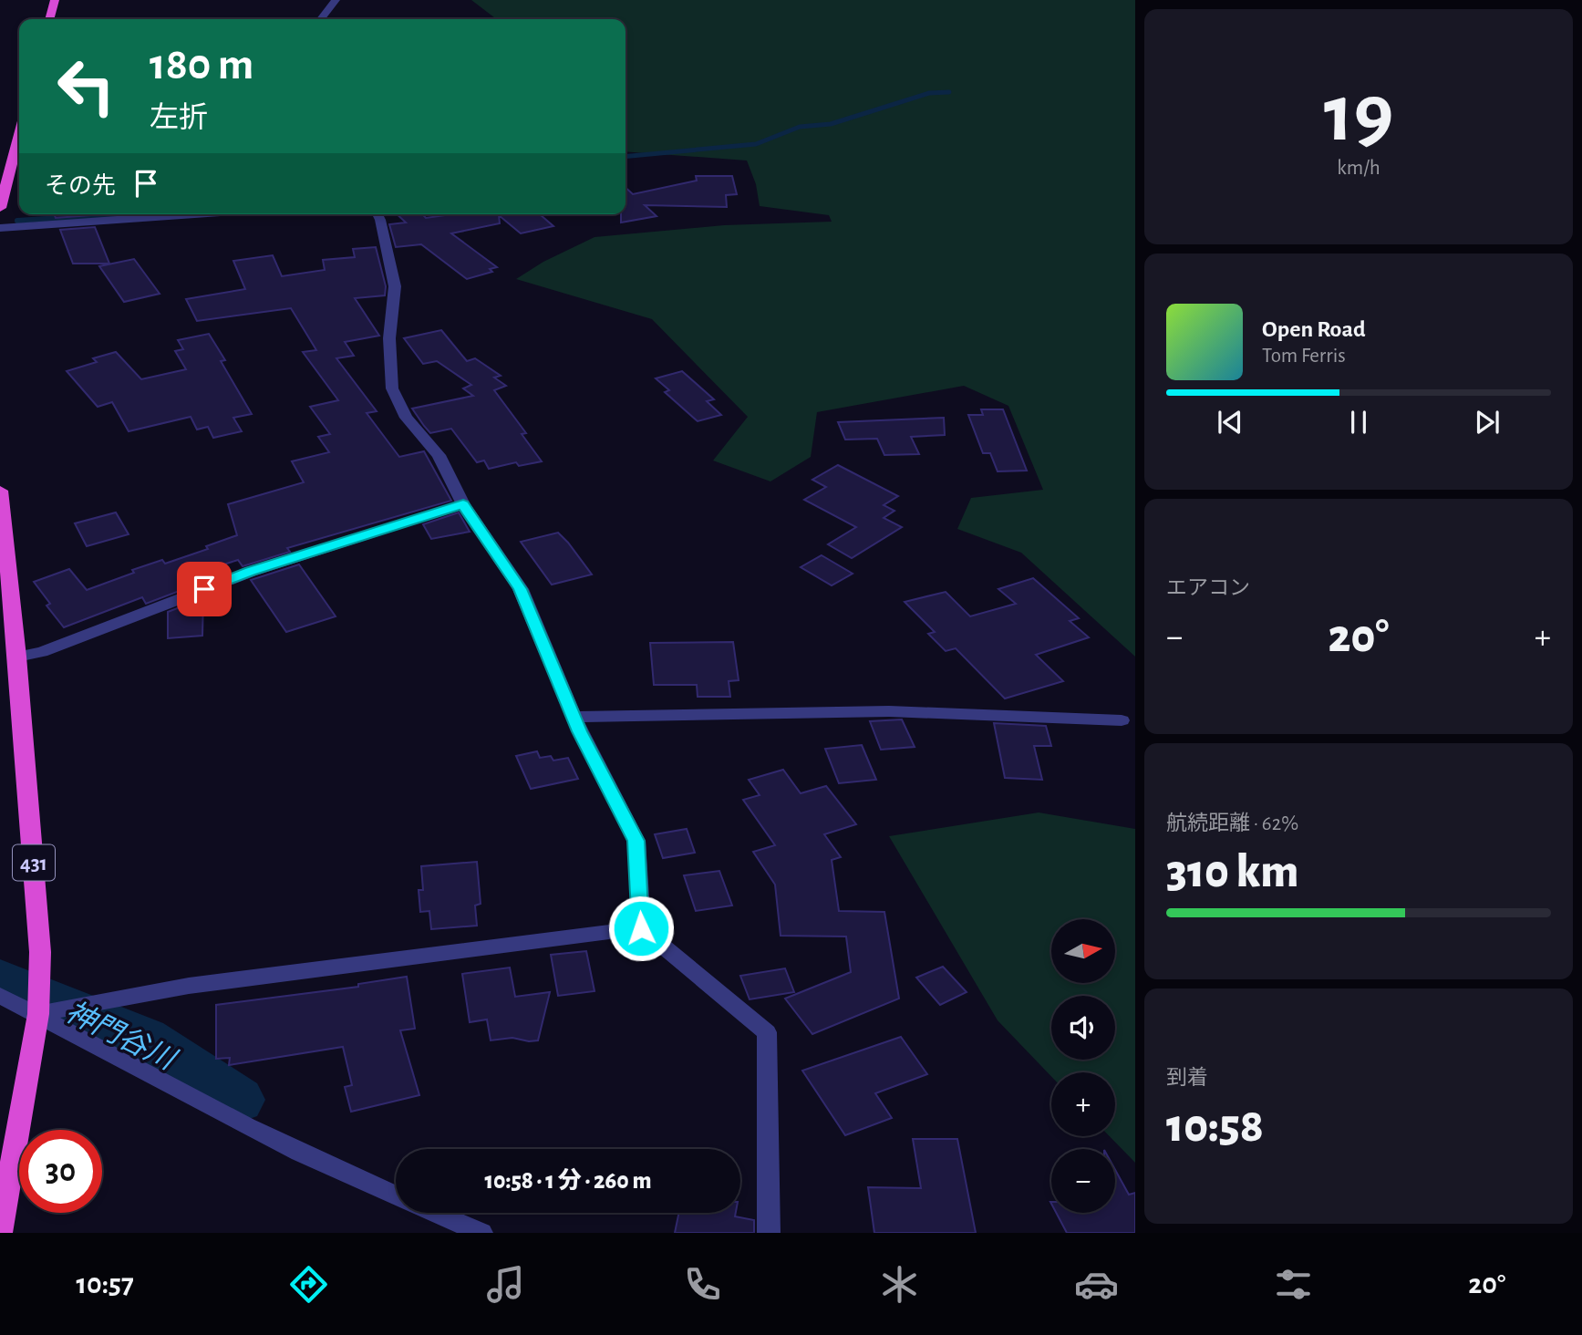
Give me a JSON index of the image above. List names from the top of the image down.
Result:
{
  "streets": {
    "highway": ["431"]
  },
  "water": ["神門谷川"],
  "north": "right",
  "page": {
    "tile": [
      ["19", "km/h"],
      "エアコン",
      ["航続距離 · 62%", "310 km"],
      ["到着", "10:58"]
    ],
    "turn": ["180 m", "左折"],
    "then": "その先",
    "song": ["Open Road", "Tom Ferris"],
    "heat": ["−", "20°", "+"],
    "map_buttons": ["+", "−"],
    "limit": "30",
    "trip": "10:58 · 1 分 · 260 m",
    "tabs": ["10:57", "20°"]
  }
}
